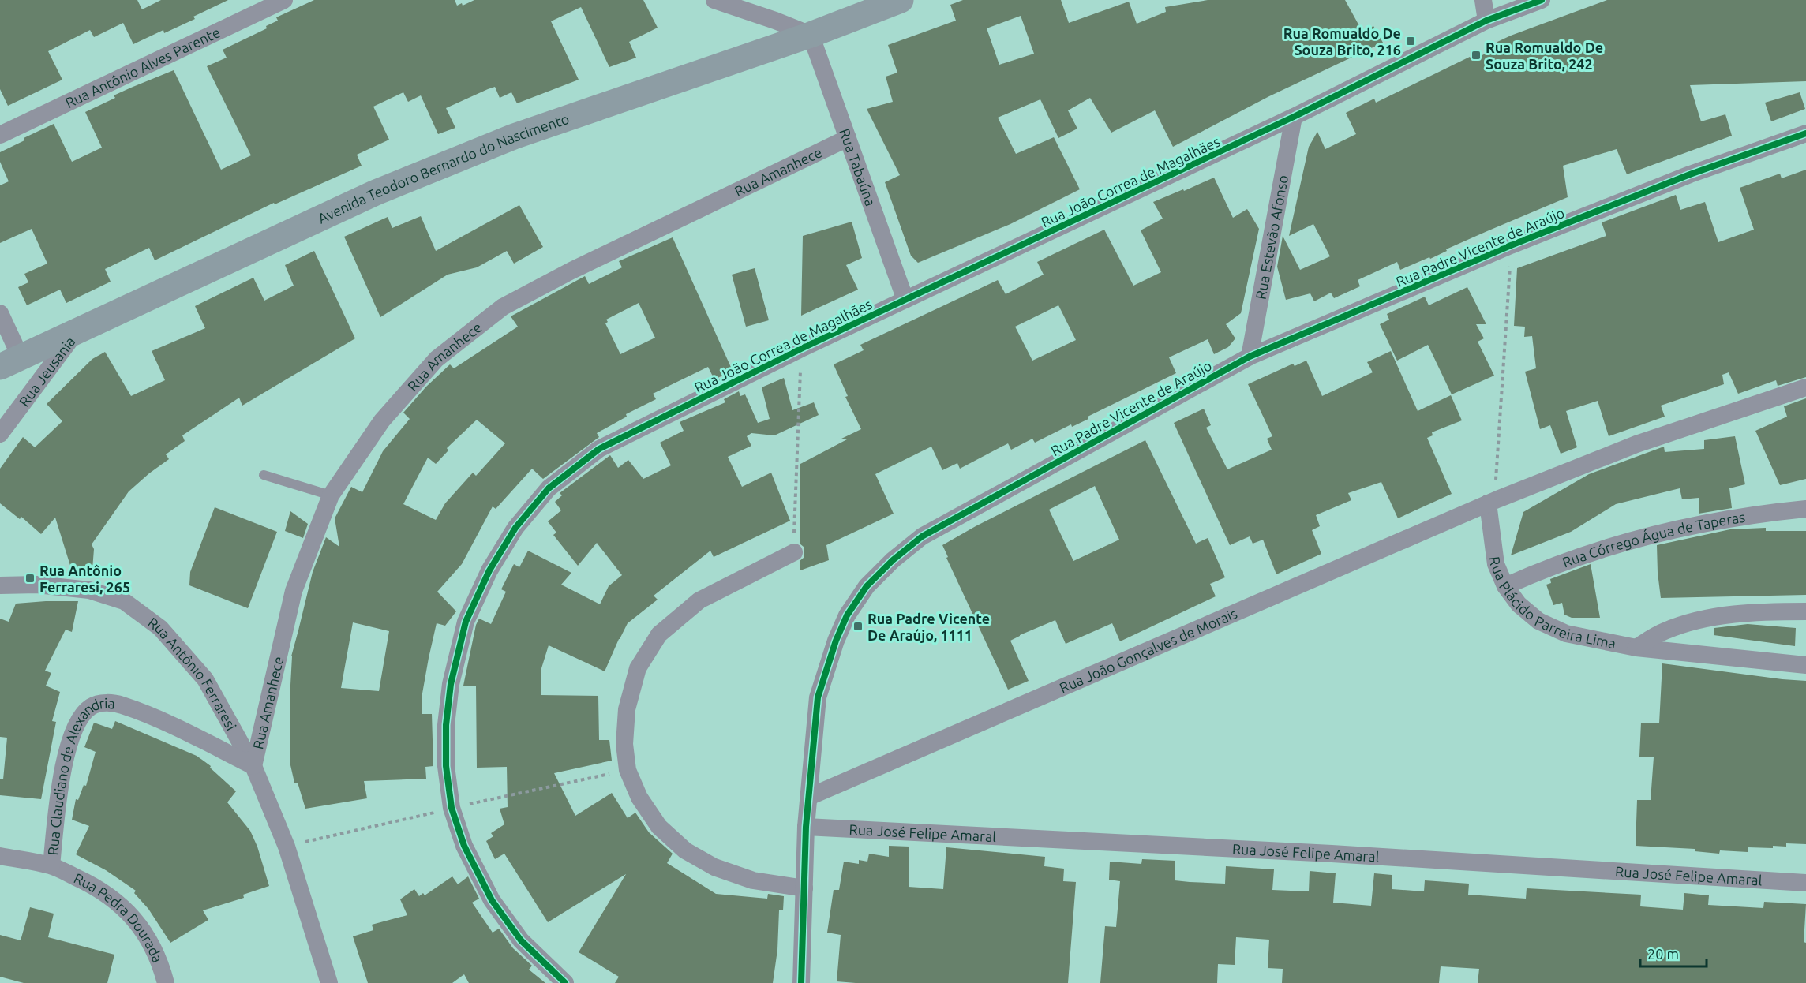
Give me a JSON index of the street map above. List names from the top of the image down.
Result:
{
  "streets": {
    "street": [
      "Rua Antônio Alves Parente",
      "Rua Tabaúna",
      "Avenida Teodoro Bernardo do Nascimento",
      "Rua Amanhece",
      "Rua João Correa de Magalhães",
      "Rua Estevão Afonso",
      "Rua Padre Vicente de Araújo",
      "Rua Jeusania",
      "Rua Córrego Água de Taperas",
      "Rua Plácido Parreira Lima",
      "Rua João Gonçalves de Morais",
      "Rua Antônio Ferraresi",
      "Rua Claudiano de Alexandria",
      "Rua José Felipe Amaral",
      "Rua Pedra Dourada"
    ]
  },
  "crossings": [
    ["Rua Tabaúna", "Avenida Teodoro Bernardo do Nascimento"],
    ["Rua Tabaúna", "Rua Amanhece"],
    ["Rua Tabaúna", "Rua João Correa de Magalhães"],
    ["Avenida Teodoro Bernardo do Nascimento", "Rua Jeusania"],
    ["Rua Amanhece", "Rua Antônio Ferraresi"],
    ["Rua Amanhece", "Rua Claudiano de Alexandria"],
    ["Rua João Correa de Magalhães", "Rua Estevão Afonso"],
    ["Rua Estevão Afonso", "Rua Padre Vicente de Araújo"],
    ["Rua Padre Vicente de Araújo", "Rua João Gonçalves de Morais"],
    ["Rua Padre Vicente de Araújo", "Rua José Felipe Amaral"],
    ["Rua Córrego Água de Taperas", "Rua Plácido Parreira Lima"],
    ["Rua Plácido Parreira Lima", "Rua João Gonçalves de Morais"],
    ["Rua Antônio Ferraresi", "Rua Claudiano de Alexandria"],
    ["Rua Claudiano de Alexandria", "Rua Pedra Dourada"]
  ],
  "places": {
    "transit": [
      "Rua Romualdo De Souza Brito, 216",
      "Rua Romualdo De Souza Brito, 242",
      "Rua Antônio Ferraresi, 265",
      "Rua Padre Vicente De Araújo, 1111"
    ]
  },
  "scale_bar": "20 m"
}
